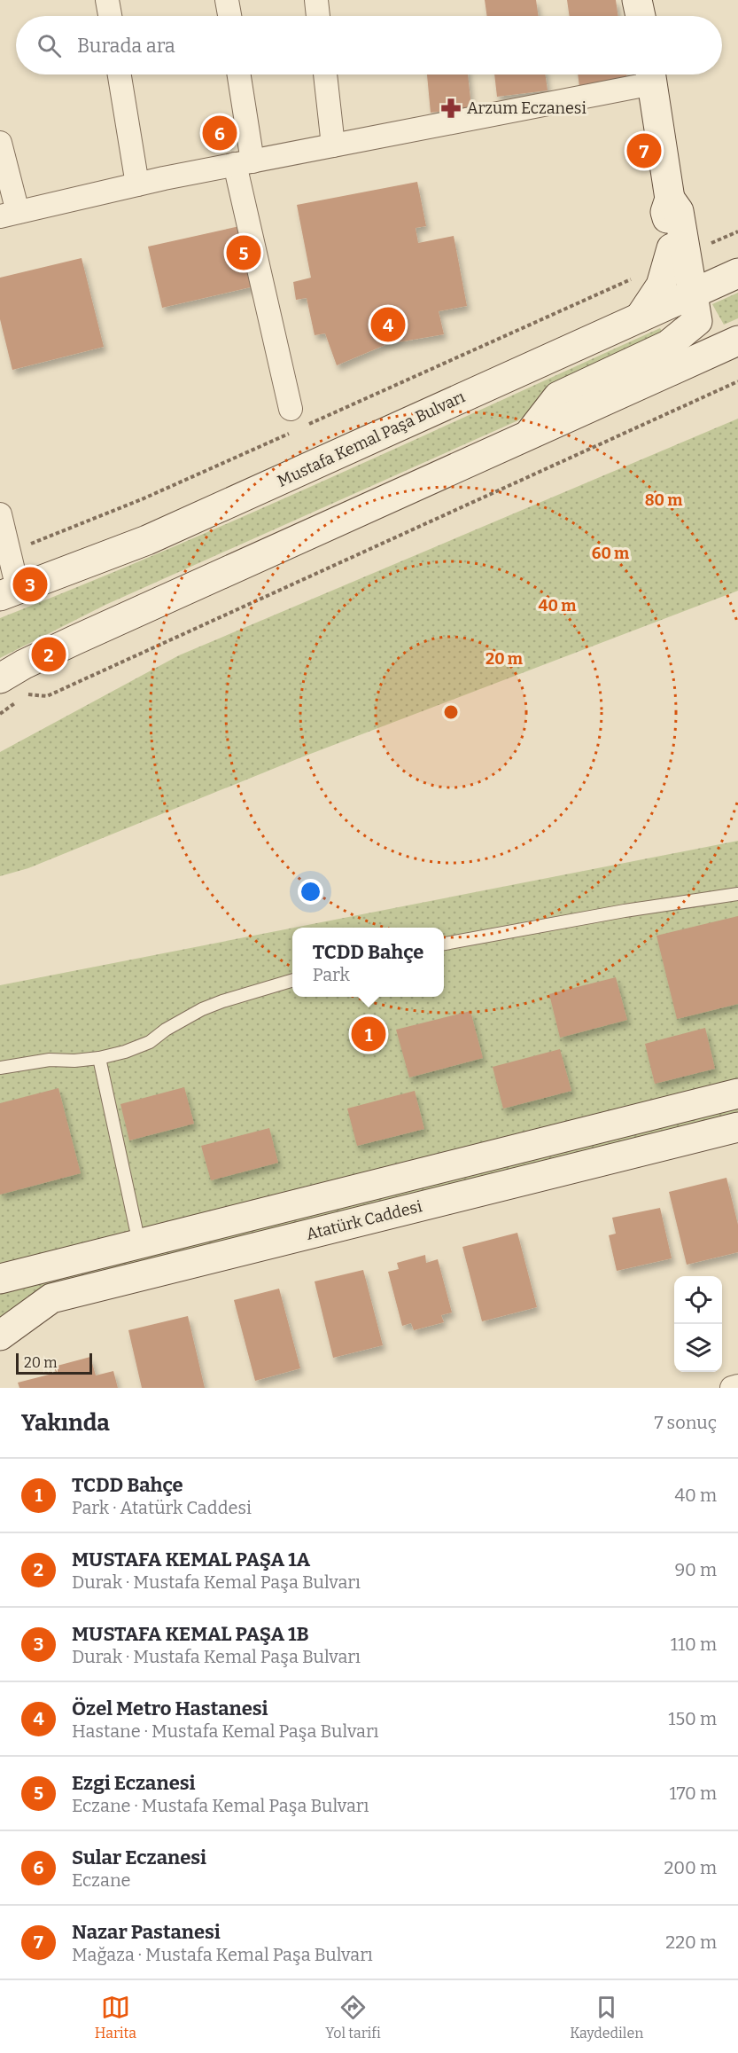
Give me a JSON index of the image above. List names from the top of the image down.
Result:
{
  "streets": {
    "main road": ["Mustafa Kemal Paşa Bulvarı", "Atatürk Caddesi"]
  },
  "places": {
    "pharmacy": ["Arzum Eczanesi"]
  },
  "scale_bar": "20 m",
  "page": {
    "search": "Burada ara",
    "pins": [
      "6",
      "7",
      "5",
      "4",
      "3",
      "2",
      "1"
    ],
    "popup": ["TCDD Bahçe", "Park"],
    "scale": "20 m",
    "heading": ["Yakında", "7 sonuç"],
    "list": [
      {
        "mark": "1",
        "name": "TCDD Bahçe",
        "note": "Park · Atatürk Caddesi",
        "value": "40 m"
      },
      {
        "mark": "2",
        "name": "MUSTAFA KEMAL PAŞA 1A",
        "note": "Durak · Mustafa Kemal Paşa Bulvarı",
        "value": "90 m"
      },
      {
        "mark": "3",
        "name": "MUSTAFA KEMAL PAŞA 1B",
        "note": "Durak · Mustafa Kemal Paşa Bulvarı",
        "value": "110 m"
      },
      {
        "mark": "4",
        "name": "Özel Metro Hastanesi",
        "note": "Hastane · Mustafa Kemal Paşa Bulvarı",
        "value": "150 m"
      },
      {
        "mark": "5",
        "name": "Ezgi Eczanesi",
        "note": "Eczane · Mustafa Kemal Paşa Bulvarı",
        "value": "170 m"
      },
      {
        "mark": "6",
        "name": "Sular Eczanesi",
        "note": "Eczane",
        "value": "200 m"
      },
      {
        "mark": "7",
        "name": "Nazar Pastanesi",
        "note": "Mağaza · Mustafa Kemal Paşa Bulvarı",
        "value": "220 m"
      }
    ],
    "nav": ["Harita", "Yol tarifi", "Kaydedilen"]
  },
  "rings": [
    "80 m",
    "60 m",
    "40 m",
    "20 m"
  ]
}
